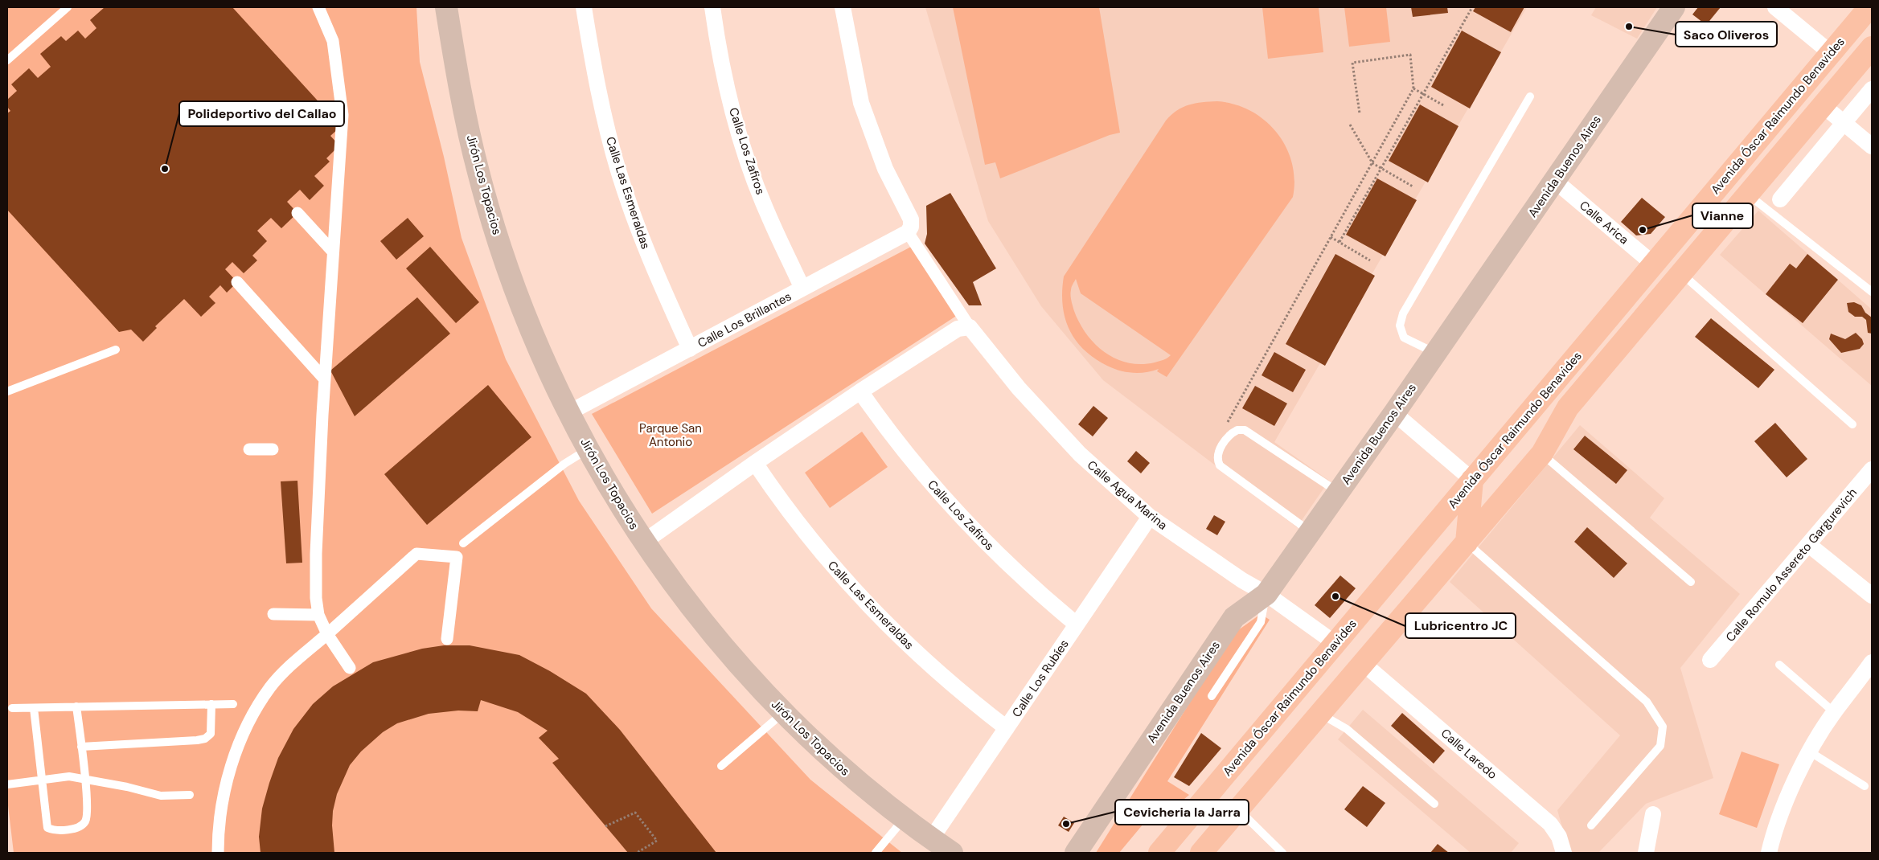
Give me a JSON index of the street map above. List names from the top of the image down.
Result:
{
  "streets": {
    "main road": ["Avenida Óscar Raimundo Benavides", "Avenida Buenos Aires", "Jirón Los Topacios"],
    "street": [
      "Calle Los Zafiros",
      "Calle Las Esmeraldas",
      "Calle Arica",
      "Calle Los Brillantes",
      "Calle Agua Marina",
      "Calle Romulo Assereto Gargurevich",
      "Calle Los Rubíes",
      "Calle Laredo"
    ]
  },
  "crossings": [
    ["Avenida Óscar Raimundo Benavides", "Calle Arica"],
    ["Avenida Óscar Raimundo Benavides", "Calle Agua Marina"],
    ["Calle Los Zafiros", "Calle Los Brillantes"],
    ["Calle Los Zafiros", "Calle Los Rubíes"],
    ["Avenida Buenos Aires", "Calle Arica"],
    ["Avenida Buenos Aires", "Calle Agua Marina"],
    ["Jirón Los Topacios", "Calle Los Brillantes"],
    ["Jirón Los Topacios", "Calle Los Rubíes"],
    ["Calle Las Esmeraldas", "Calle Los Brillantes"],
    ["Calle Las Esmeraldas", "Calle Los Rubíes"],
    ["Calle Agua Marina", "Calle Los Rubíes"]
  ],
  "parks": ["Parque San Antonio"],
  "places": [
    "Saco Oliveros",
    "Polideportivo del Callao",
    "Vianne",
    "Lubricentro JC",
    "Cevicheria la Jarra"
  ]
}
